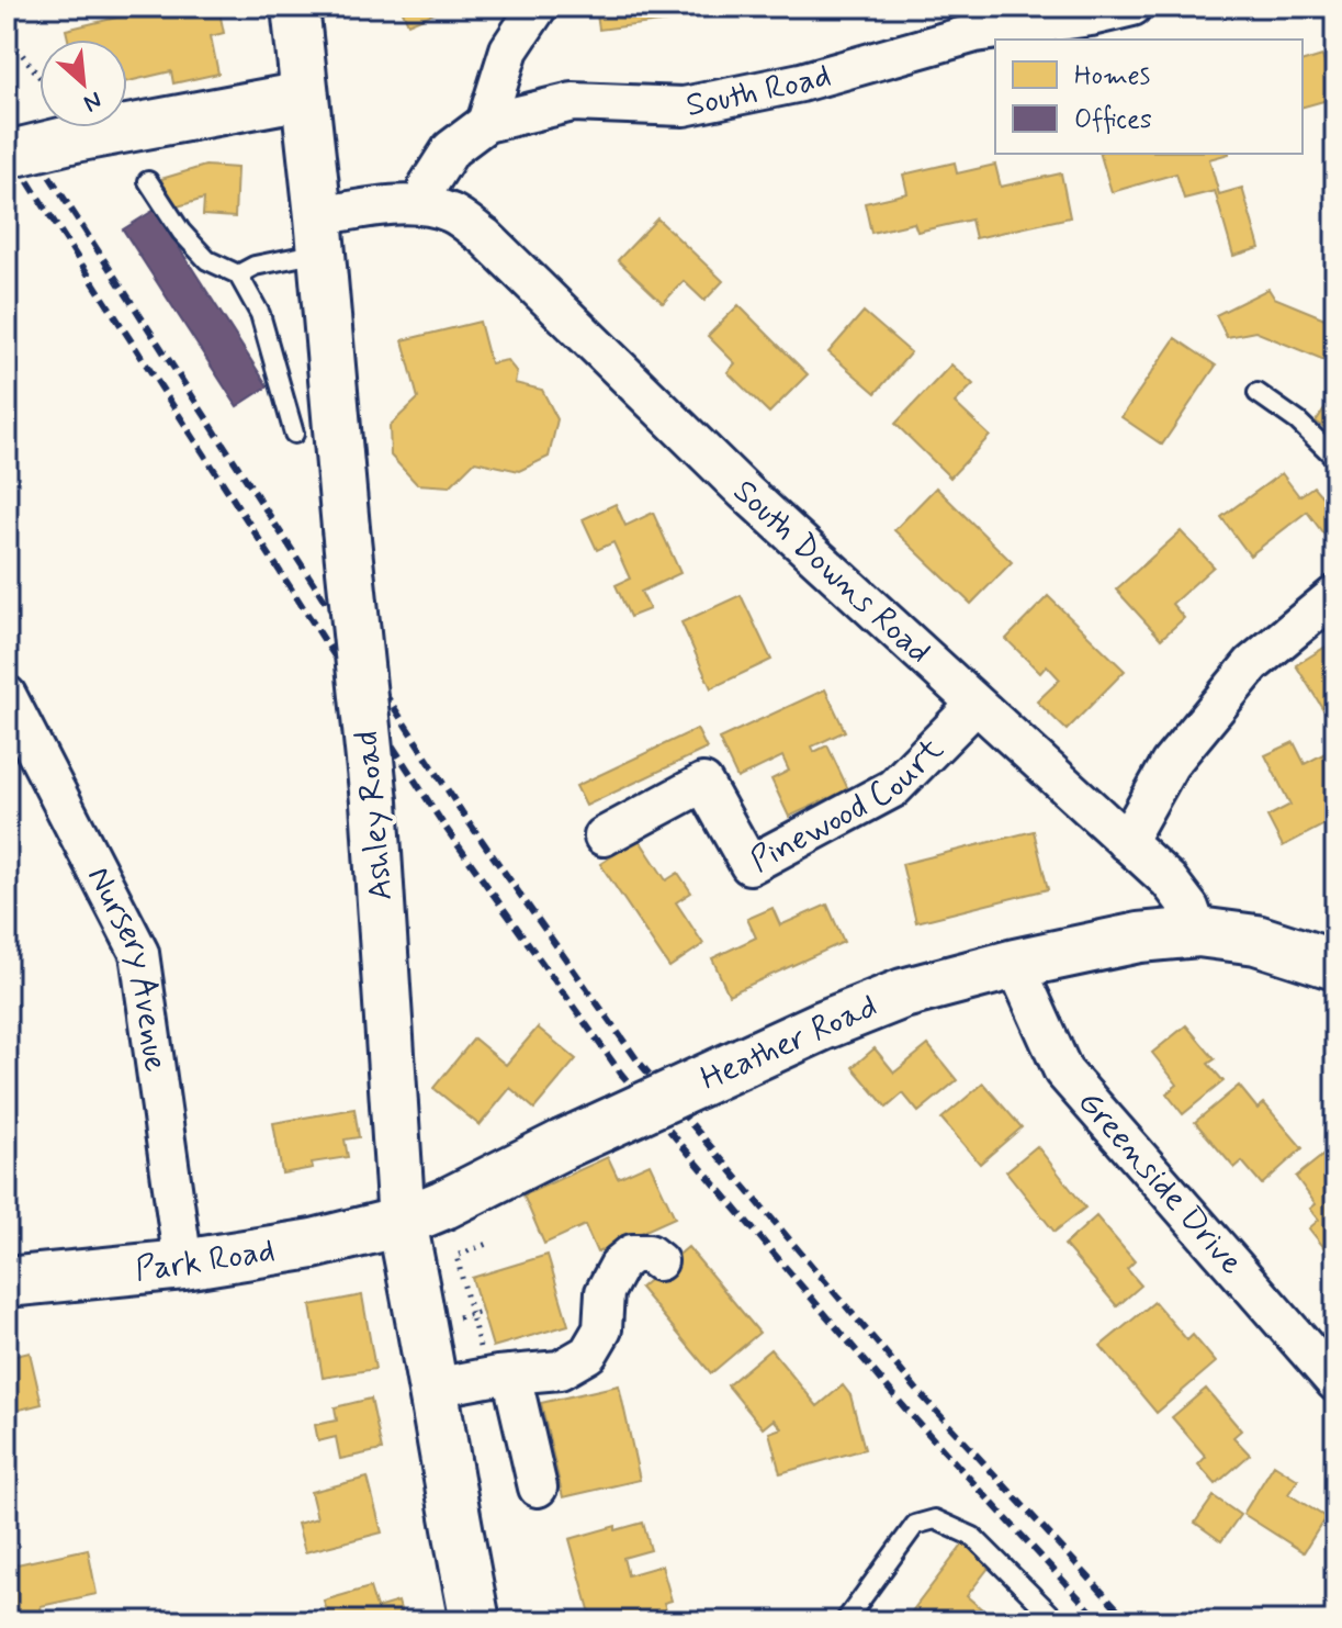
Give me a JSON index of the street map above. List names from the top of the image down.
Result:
{
  "streets": {
    "main road": ["Ashley Road", "Heather Road", "Park Road"],
    "street": [
      "South Road",
      "South Downs Road",
      "Pinewood Court",
      "Nursery Avenue",
      "Greenside Drive"
    ]
  },
  "crossings": [
    ["South Road", "South Downs Road"],
    ["South Downs Road", "Pinewood Court"],
    ["South Downs Road", "Heather Road"],
    ["Ashley Road", "Heather Road"],
    ["Ashley Road", "Park Road"],
    ["Nursery Avenue", "Park Road"],
    ["Heather Road", "Greenside Drive"],
    ["Heather Road", "Park Road"]
  ],
  "legend": ["Homes", "Offices"],
  "north": "bottom right"
}
